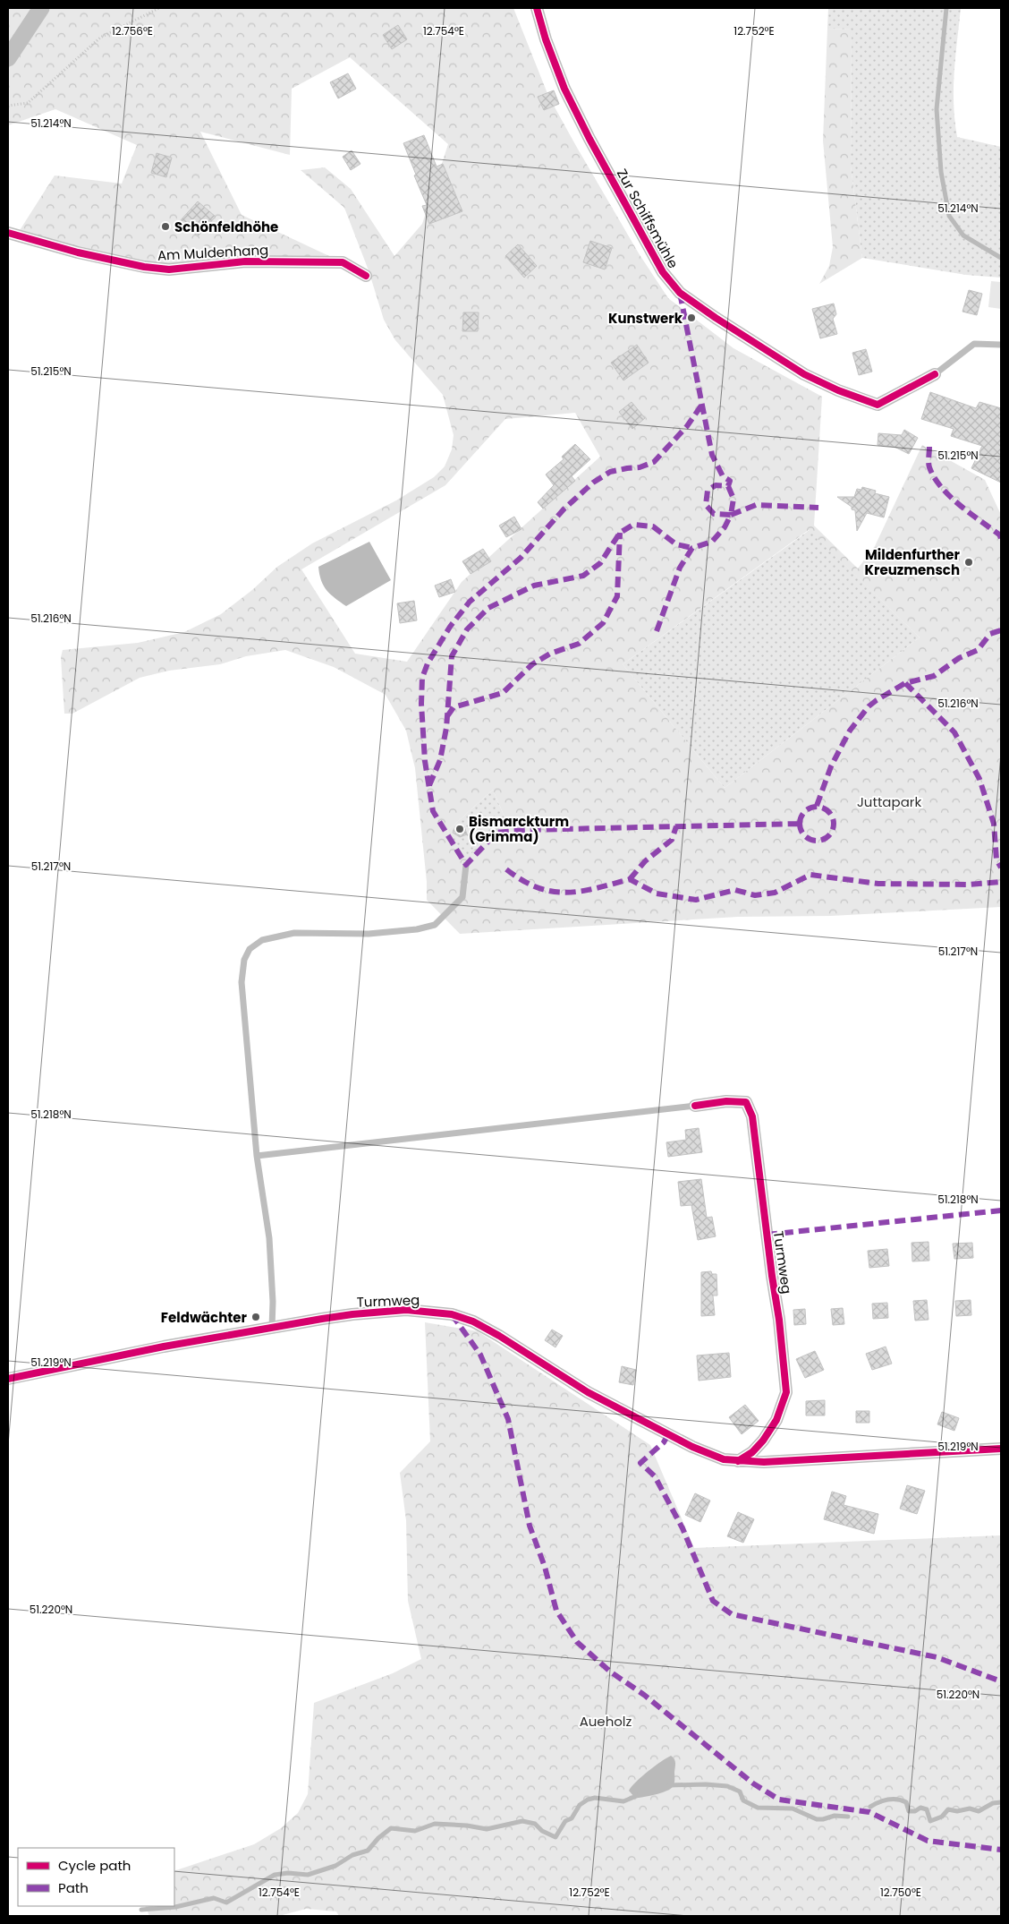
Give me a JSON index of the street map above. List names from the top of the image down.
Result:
{
  "streets": {
    "street": ["Zur Schiffsmühle", "Am Muldenhang", "Turmweg"]
  },
  "parks": ["Juttapark", "Aueholz"],
  "places": [
    "Schönfeldhöhe",
    "Kunstwerk",
    "Mildenfurther Kreuzmensch",
    "Bismarckturm (Grimma)",
    "Feldwächter"
  ],
  "legend": ["Cycle path", "Path"],
  "coordinates": [
    "12.754°E",
    "12.752°E",
    "12.756°E",
    "51.214°N",
    "51.215°N",
    "51.216°N",
    "51.217°N",
    "51.218°N",
    "51.219°N",
    "51.220°N",
    "12.750°E"
  ]
}
